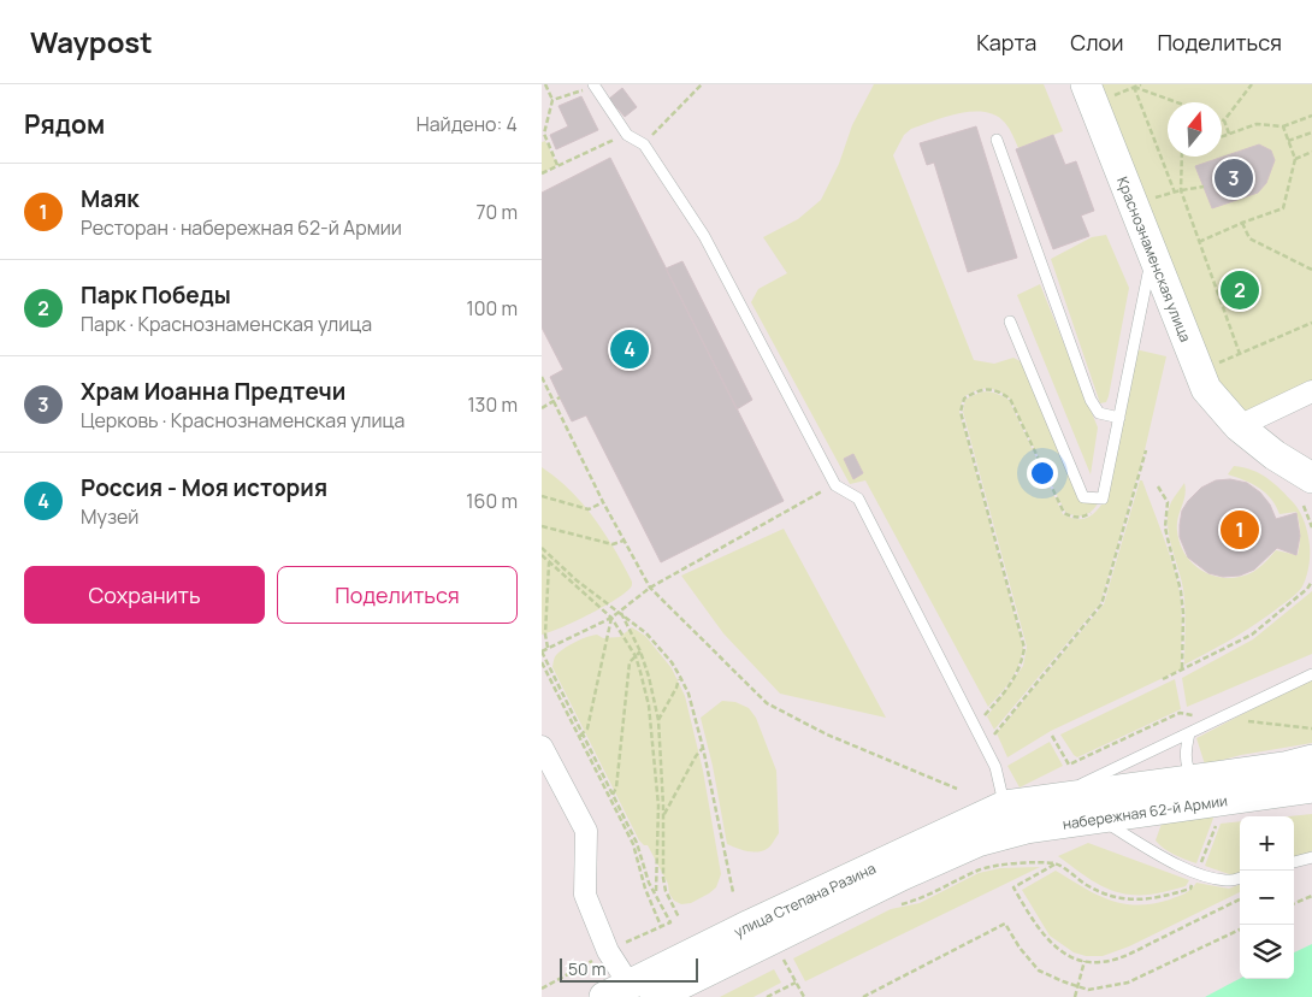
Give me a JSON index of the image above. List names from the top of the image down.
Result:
{
  "streets": {
    "main road": ["Краснознаменская улица", "набережная 62-й Армии", "улица Степана Разина"]
  },
  "crossings": [
    ["набережная 62-й Армии", "улица Степана Разина"]
  ],
  "scale_bar": "50 m",
  "north": "top",
  "page": {
    "header": "Waypost",
    "nav": ["Карта", "Слои", "Поделиться"],
    "heading": ["Рядом", "Найдено: 4"],
    "pins": [
      "3",
      "2",
      "4",
      "1"
    ],
    "list": [
      {
        "mark": "1",
        "name": "Маяк",
        "note": "Ресторан · набережная 62-й Армии",
        "value": "70 m"
      },
      {
        "mark": "2",
        "name": "Парк Победы",
        "note": "Парк · Краснознаменская улица",
        "value": "100 m"
      },
      {
        "mark": "3",
        "name": "Храм Иоанна Предтечи",
        "note": "Церковь · Краснознаменская улица",
        "value": "130 m"
      },
      {
        "mark": "4",
        "name": "Россия - Моя история",
        "note": "Музей",
        "value": "160 m"
      }
    ],
    "buttons": ["Сохранить", "Поделиться"],
    "map_buttons": ["+", "−"],
    "scale": "50 m"
  }
}
